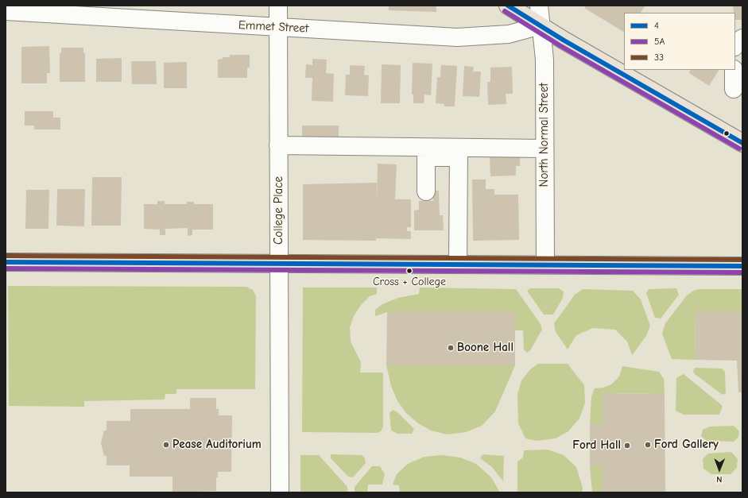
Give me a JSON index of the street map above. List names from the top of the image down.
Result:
{
  "streets": {
    "street": ["Emmet Street", "North Normal Street", "College Place"]
  },
  "crossings": [
    ["Emmet Street", "North Normal Street"],
    ["Emmet Street", "College Place"]
  ],
  "places": [
    "Cross + College",
    "Boone Hall",
    "Pease Auditorium",
    "Ford Gallery",
    "Ford Hall"
  ],
  "lines": ["transit line 4", "transit line 5A", "transit line 33"],
  "legend": ["4", "5A", "33"],
  "north": "bottom"
}
